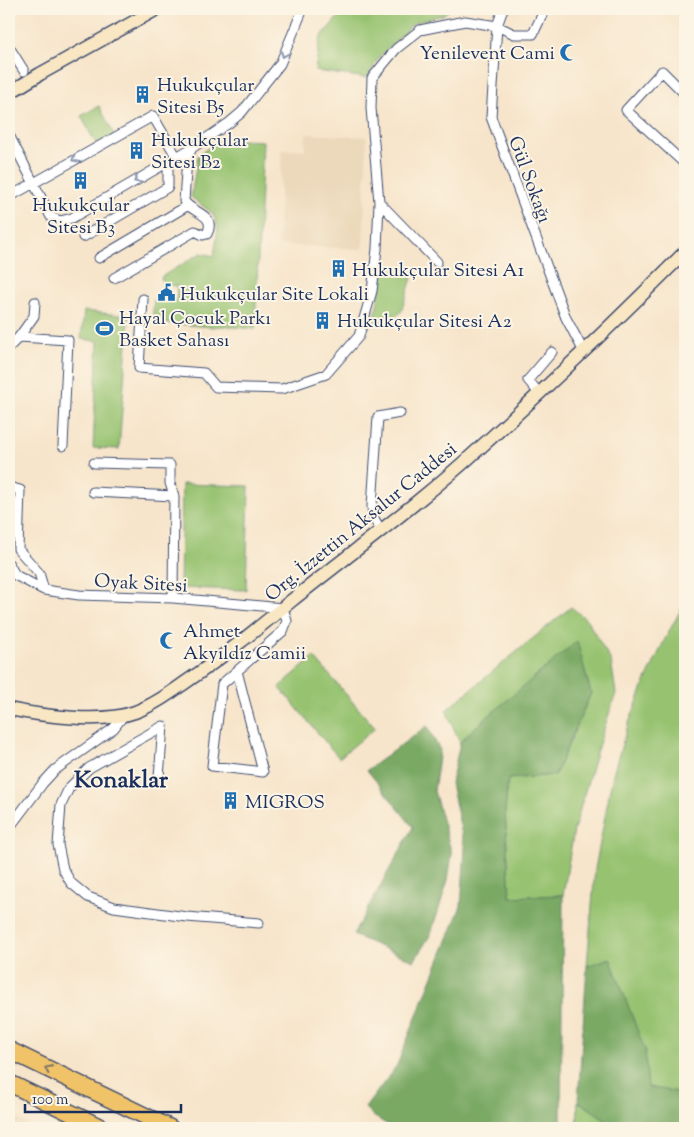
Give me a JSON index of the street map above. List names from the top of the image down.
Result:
{
  "streets": {
    "main road": ["Org. İzzettin Aksalur Caddesi"],
    "street": ["Gül Sokağı", "Oyak Sitesi"]
  },
  "crossings": [
    ["Gül Sokağı", "Org. İzzettin Aksalur Caddesi"],
    ["Org. İzzettin Aksalur Caddesi", "Oyak Sitesi"]
  ],
  "districts": ["Konaklar"],
  "places": {
    "mosque": ["Yenilevent Cami", "Ahmet Akyıldız Camii"],
    "building": [
      "Hukukçular Sitesi B5",
      "Hukukçular Sitesi B2",
      "Hukukçular Sitesi B3",
      "Hukukçular Sitesi A1",
      "Hukukçular Sitesi A2",
      "MIGROS"
    ],
    "public building": ["Hukukçular Site Lokali"],
    "sports": ["Hayal Çocuk Parkı Basket Sahası"]
  },
  "scale_bar": "100 m"
}
